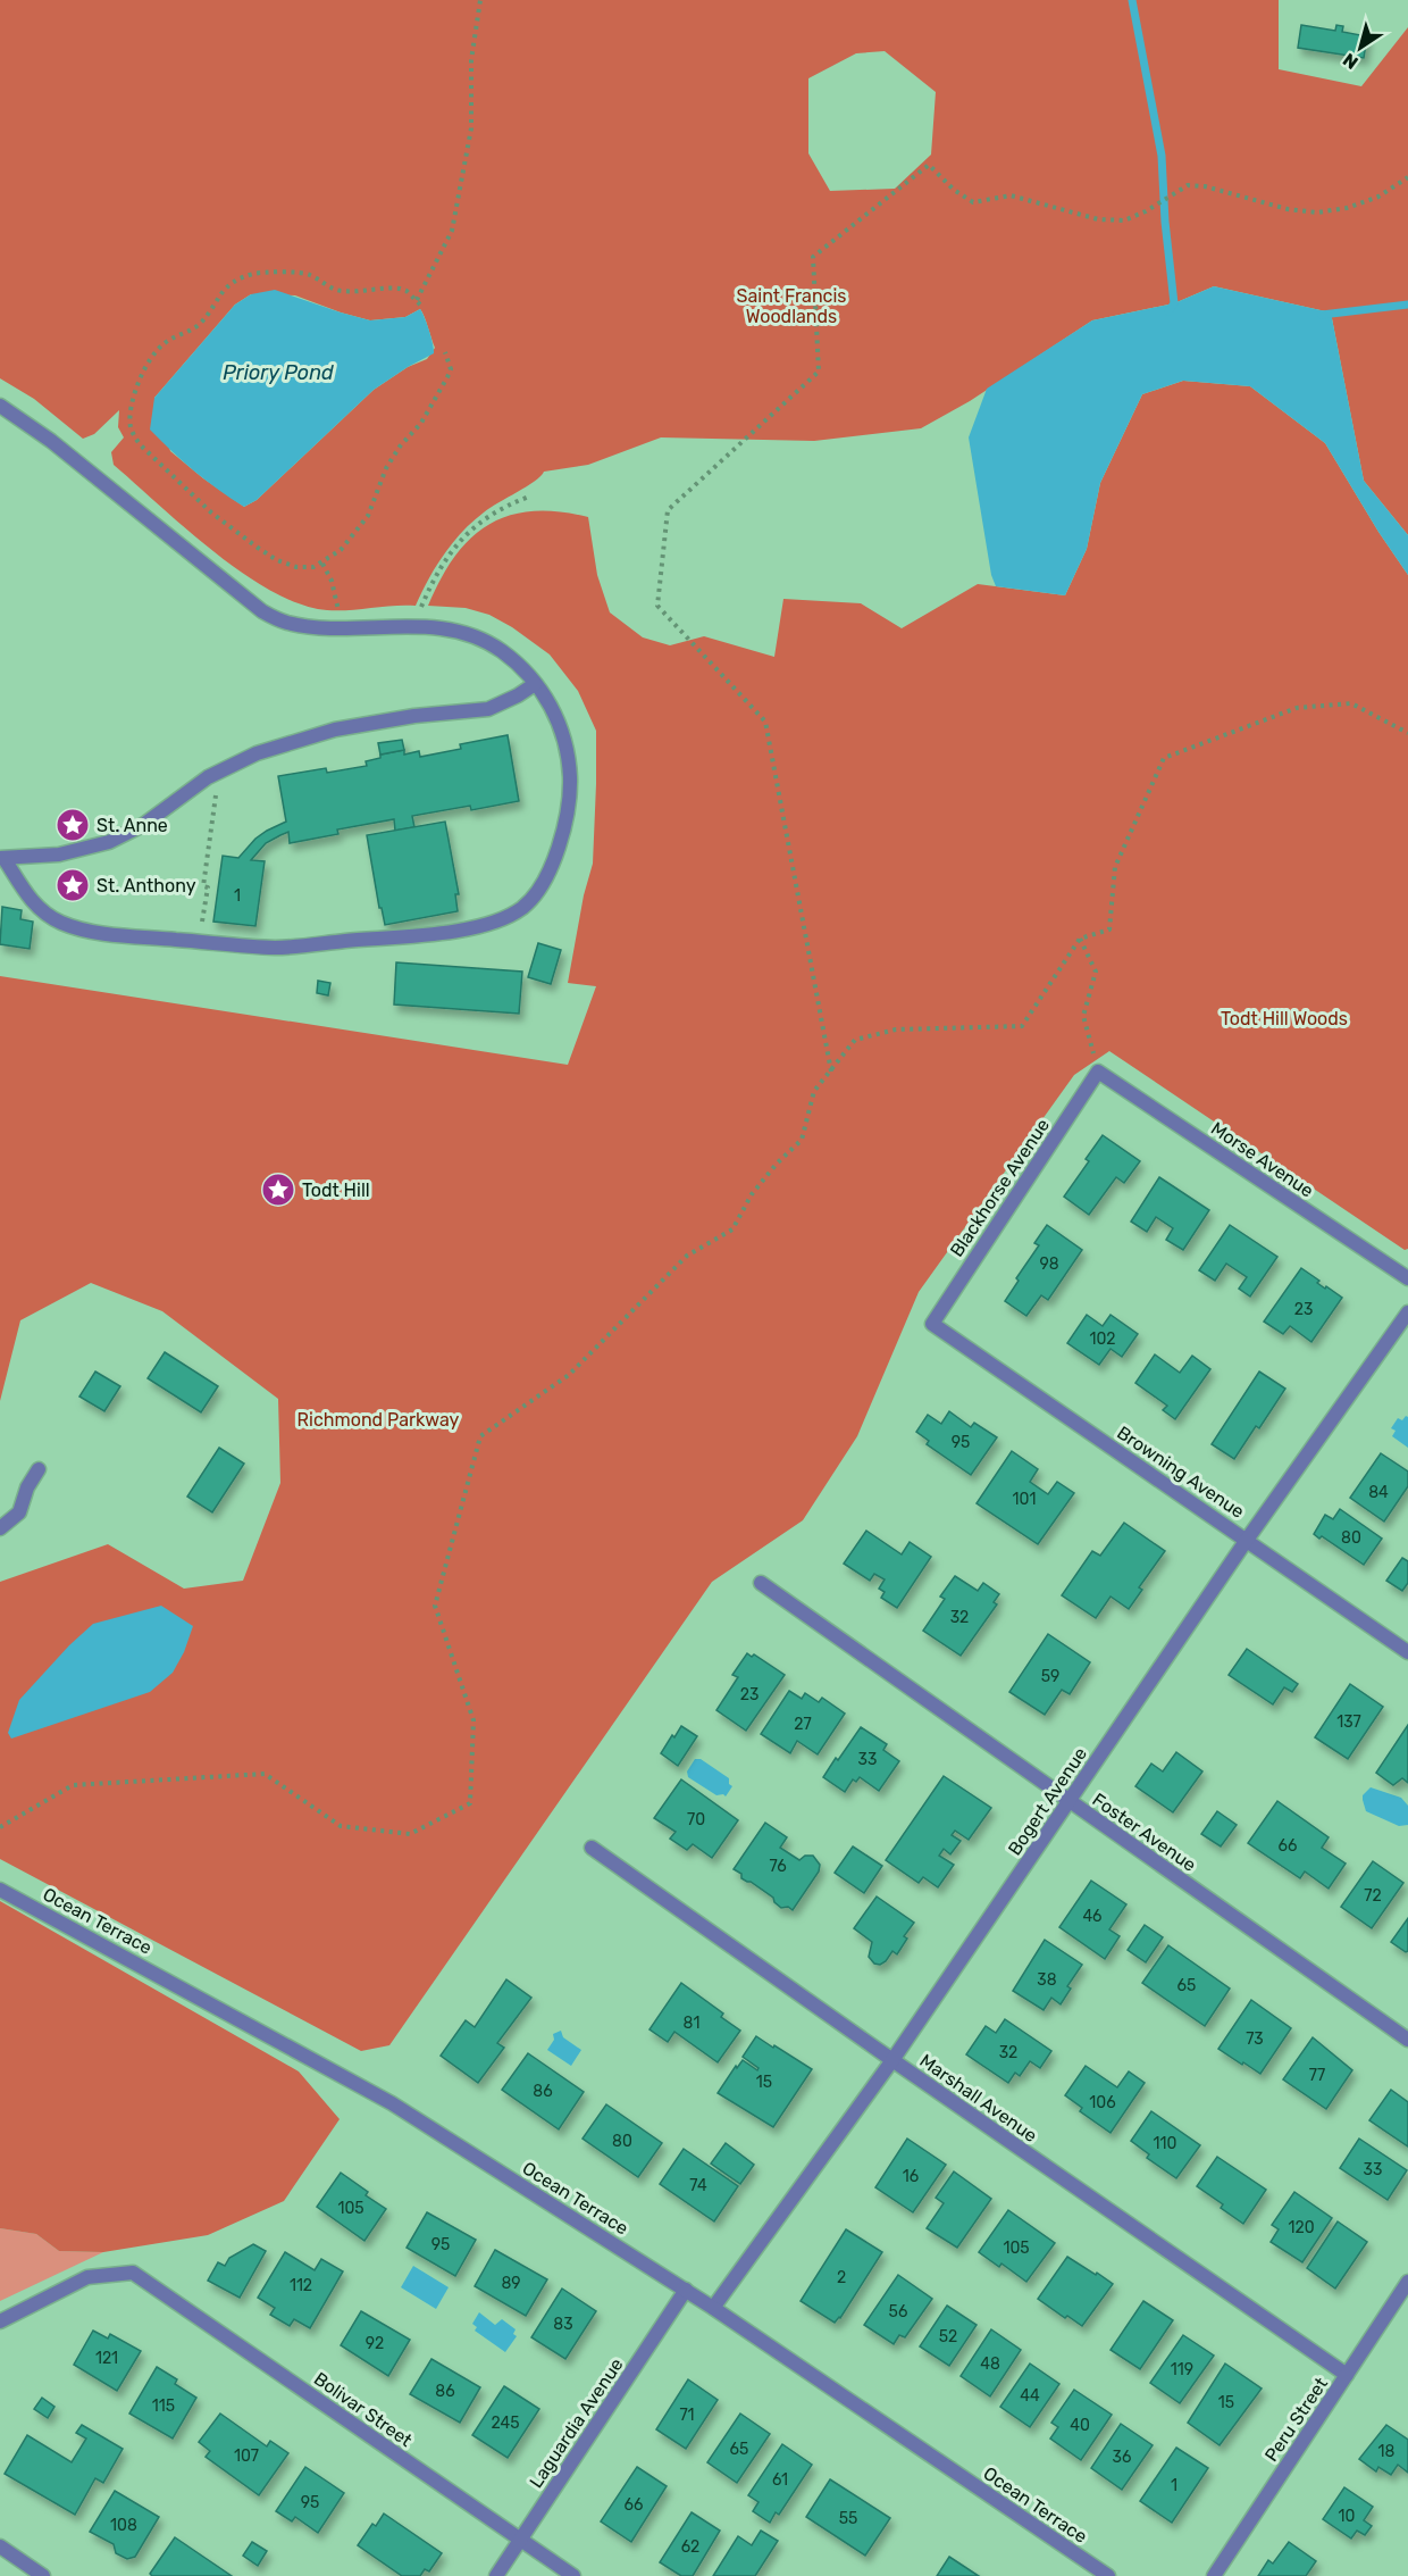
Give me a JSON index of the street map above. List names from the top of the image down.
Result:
{
  "streets": {
    "street": [
      "Morse Avenue",
      "Blackhorse Avenue",
      "Browning Avenue",
      "Bogert Avenue",
      "Foster Avenue",
      "Ocean Terrace",
      "Marshall Avenue",
      "Bolivar Street",
      "Peru Street",
      "Laguardia Avenue"
    ]
  },
  "crossings": [
    ["Morse Avenue", "Blackhorse Avenue"],
    ["Blackhorse Avenue", "Browning Avenue"],
    ["Browning Avenue", "Bogert Avenue"],
    ["Bogert Avenue", "Foster Avenue"],
    ["Bogert Avenue", "Ocean Terrace"],
    ["Bogert Avenue", "Marshall Avenue"],
    ["Ocean Terrace", "Laguardia Avenue"],
    ["Marshall Avenue", "Peru Street"],
    ["Bolivar Street", "Laguardia Avenue"]
  ],
  "water": ["Priory Pond"],
  "parks": ["Saint Francis Woodlands", "Todt Hill Woods", "Richmond Parkway"],
  "places": {
    "place": ["St. Anne", "St. Anthony", "Todt Hill"]
  },
  "house_numbers": [
    "1",
    "98",
    "23",
    "102",
    "95",
    "84",
    "101",
    "80",
    "32",
    "59",
    "23",
    "137",
    "27",
    "33",
    "70",
    "66",
    "76",
    "72",
    "46",
    "38",
    "65",
    "81",
    "73",
    "32",
    "77",
    "15",
    "86",
    "106",
    "80",
    "110",
    "33",
    "16",
    "74",
    "105",
    "120",
    "95",
    "105",
    "2",
    "89",
    "112",
    "56",
    "83",
    "52",
    "92",
    "121",
    "48",
    "119",
    "86",
    "44",
    "15",
    "115",
    "71",
    "245",
    "40",
    "65",
    "18",
    "107",
    "36",
    "61",
    "1",
    "95",
    "66",
    "10",
    "55",
    "108",
    "62"
  ],
  "north": "bottom left"
}
